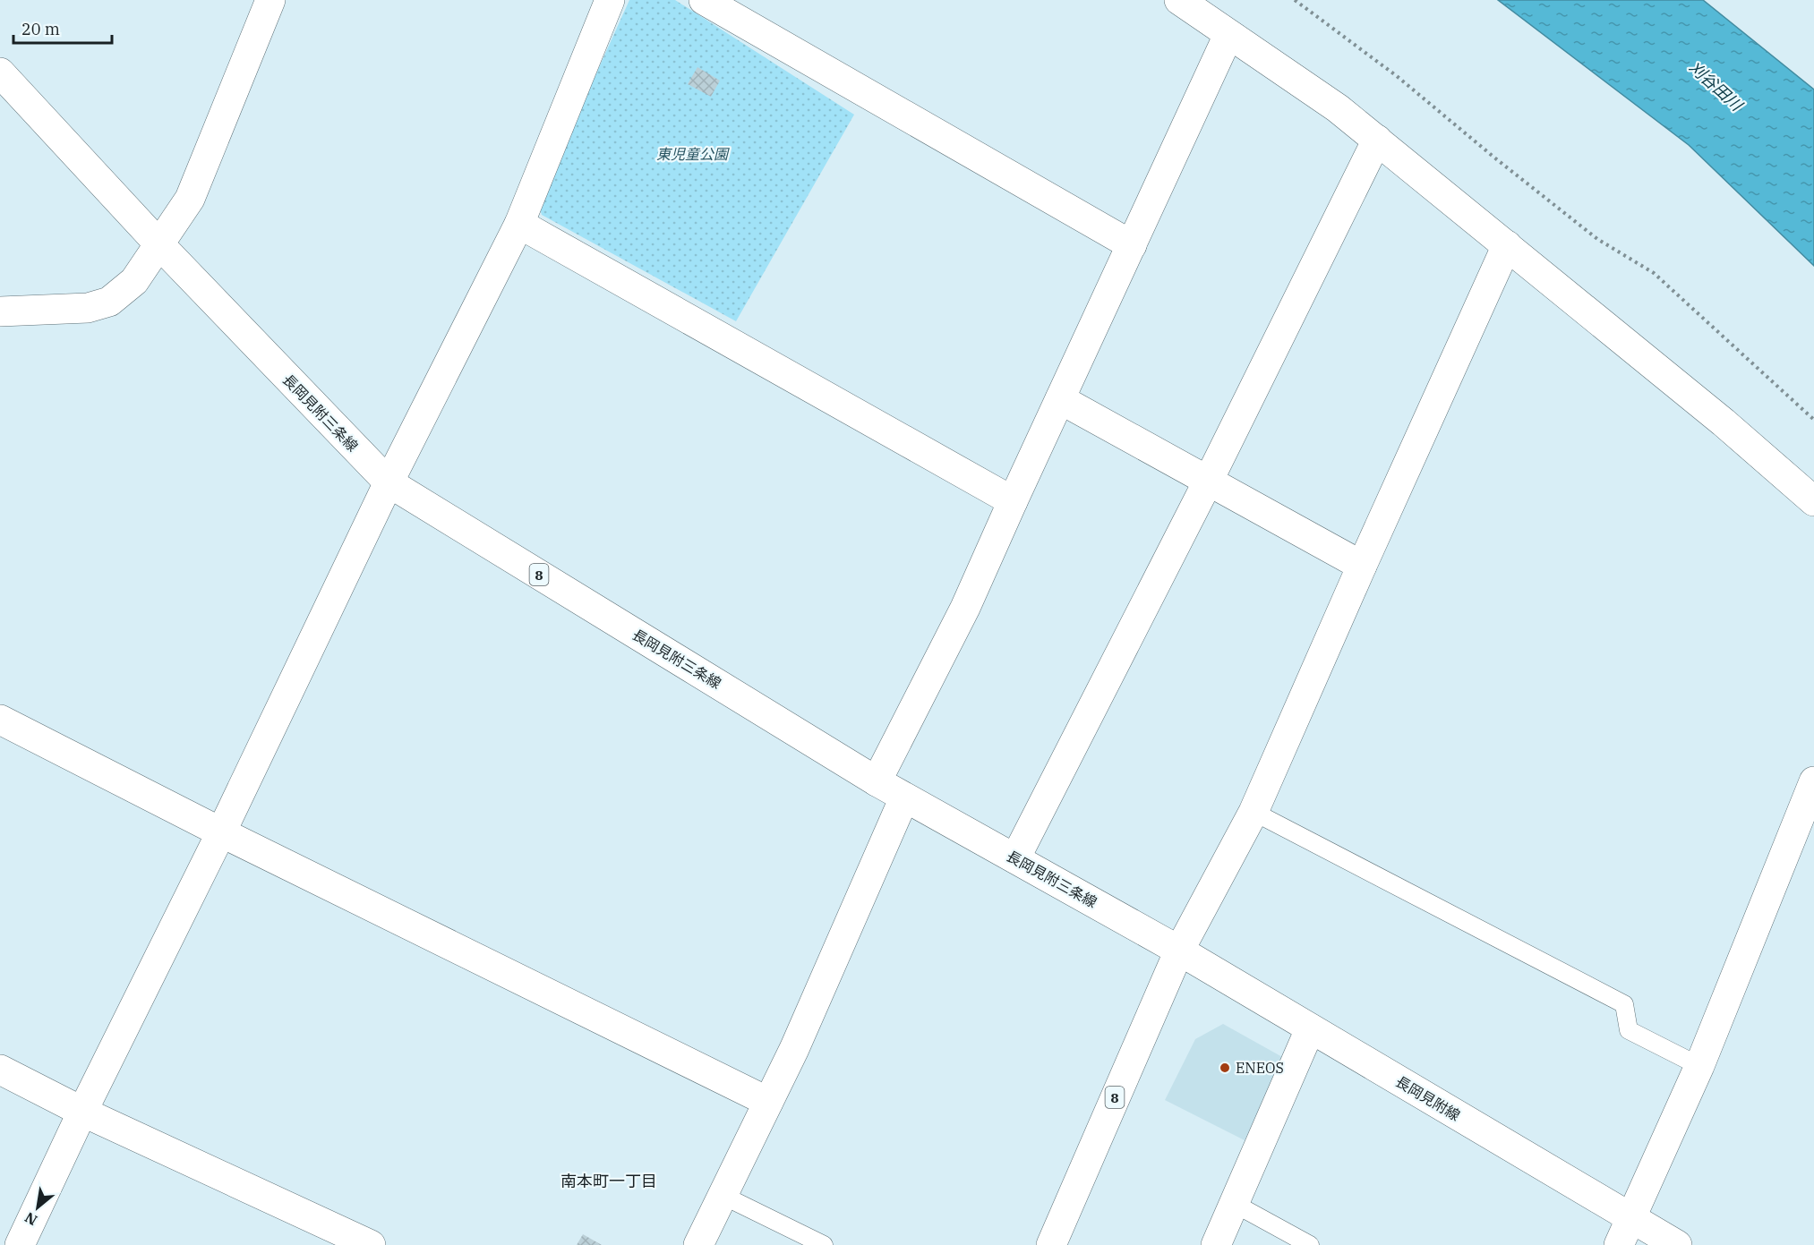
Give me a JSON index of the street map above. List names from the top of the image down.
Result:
{
  "streets": {
    "street": ["長岡見附三条線", "8", "長岡見附線"]
  },
  "crossings": [
    ["長岡見附三条線", "8"],
    ["長岡見附三条線", "長岡見附線"],
    ["8", "長岡見附線"]
  ],
  "districts": ["南本町一丁目"],
  "water": ["刈谷田川"],
  "parks": ["東児童公園"],
  "places": ["ENEOS"],
  "scale_bar": "20 m",
  "north": "bottom left"
}
